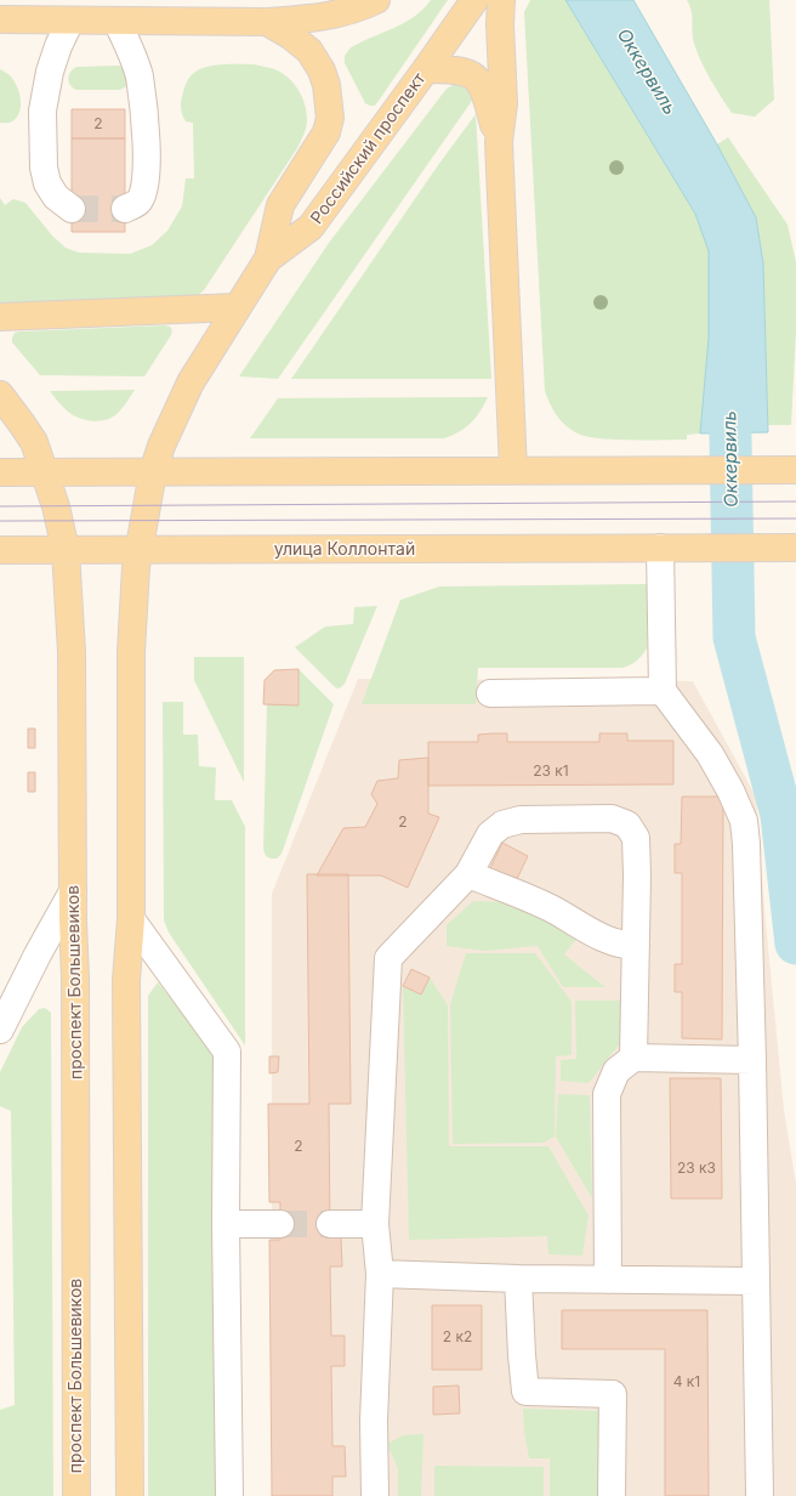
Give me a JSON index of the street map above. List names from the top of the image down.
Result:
{
  "streets": {
    "main road": ["Российский проспект", "улица Коллонтай", "проспект Большевиков"]
  },
  "crossings": [
    ["Российский проспект", "улица Коллонтай"],
    ["улица Коллонтай", "проспект Большевиков"]
  ],
  "water": ["Оккервиль"],
  "house_numbers": [
    "2",
    "23 к1",
    "2",
    "2",
    "23 к3",
    "2 к2",
    "4 к1"
  ]
}
